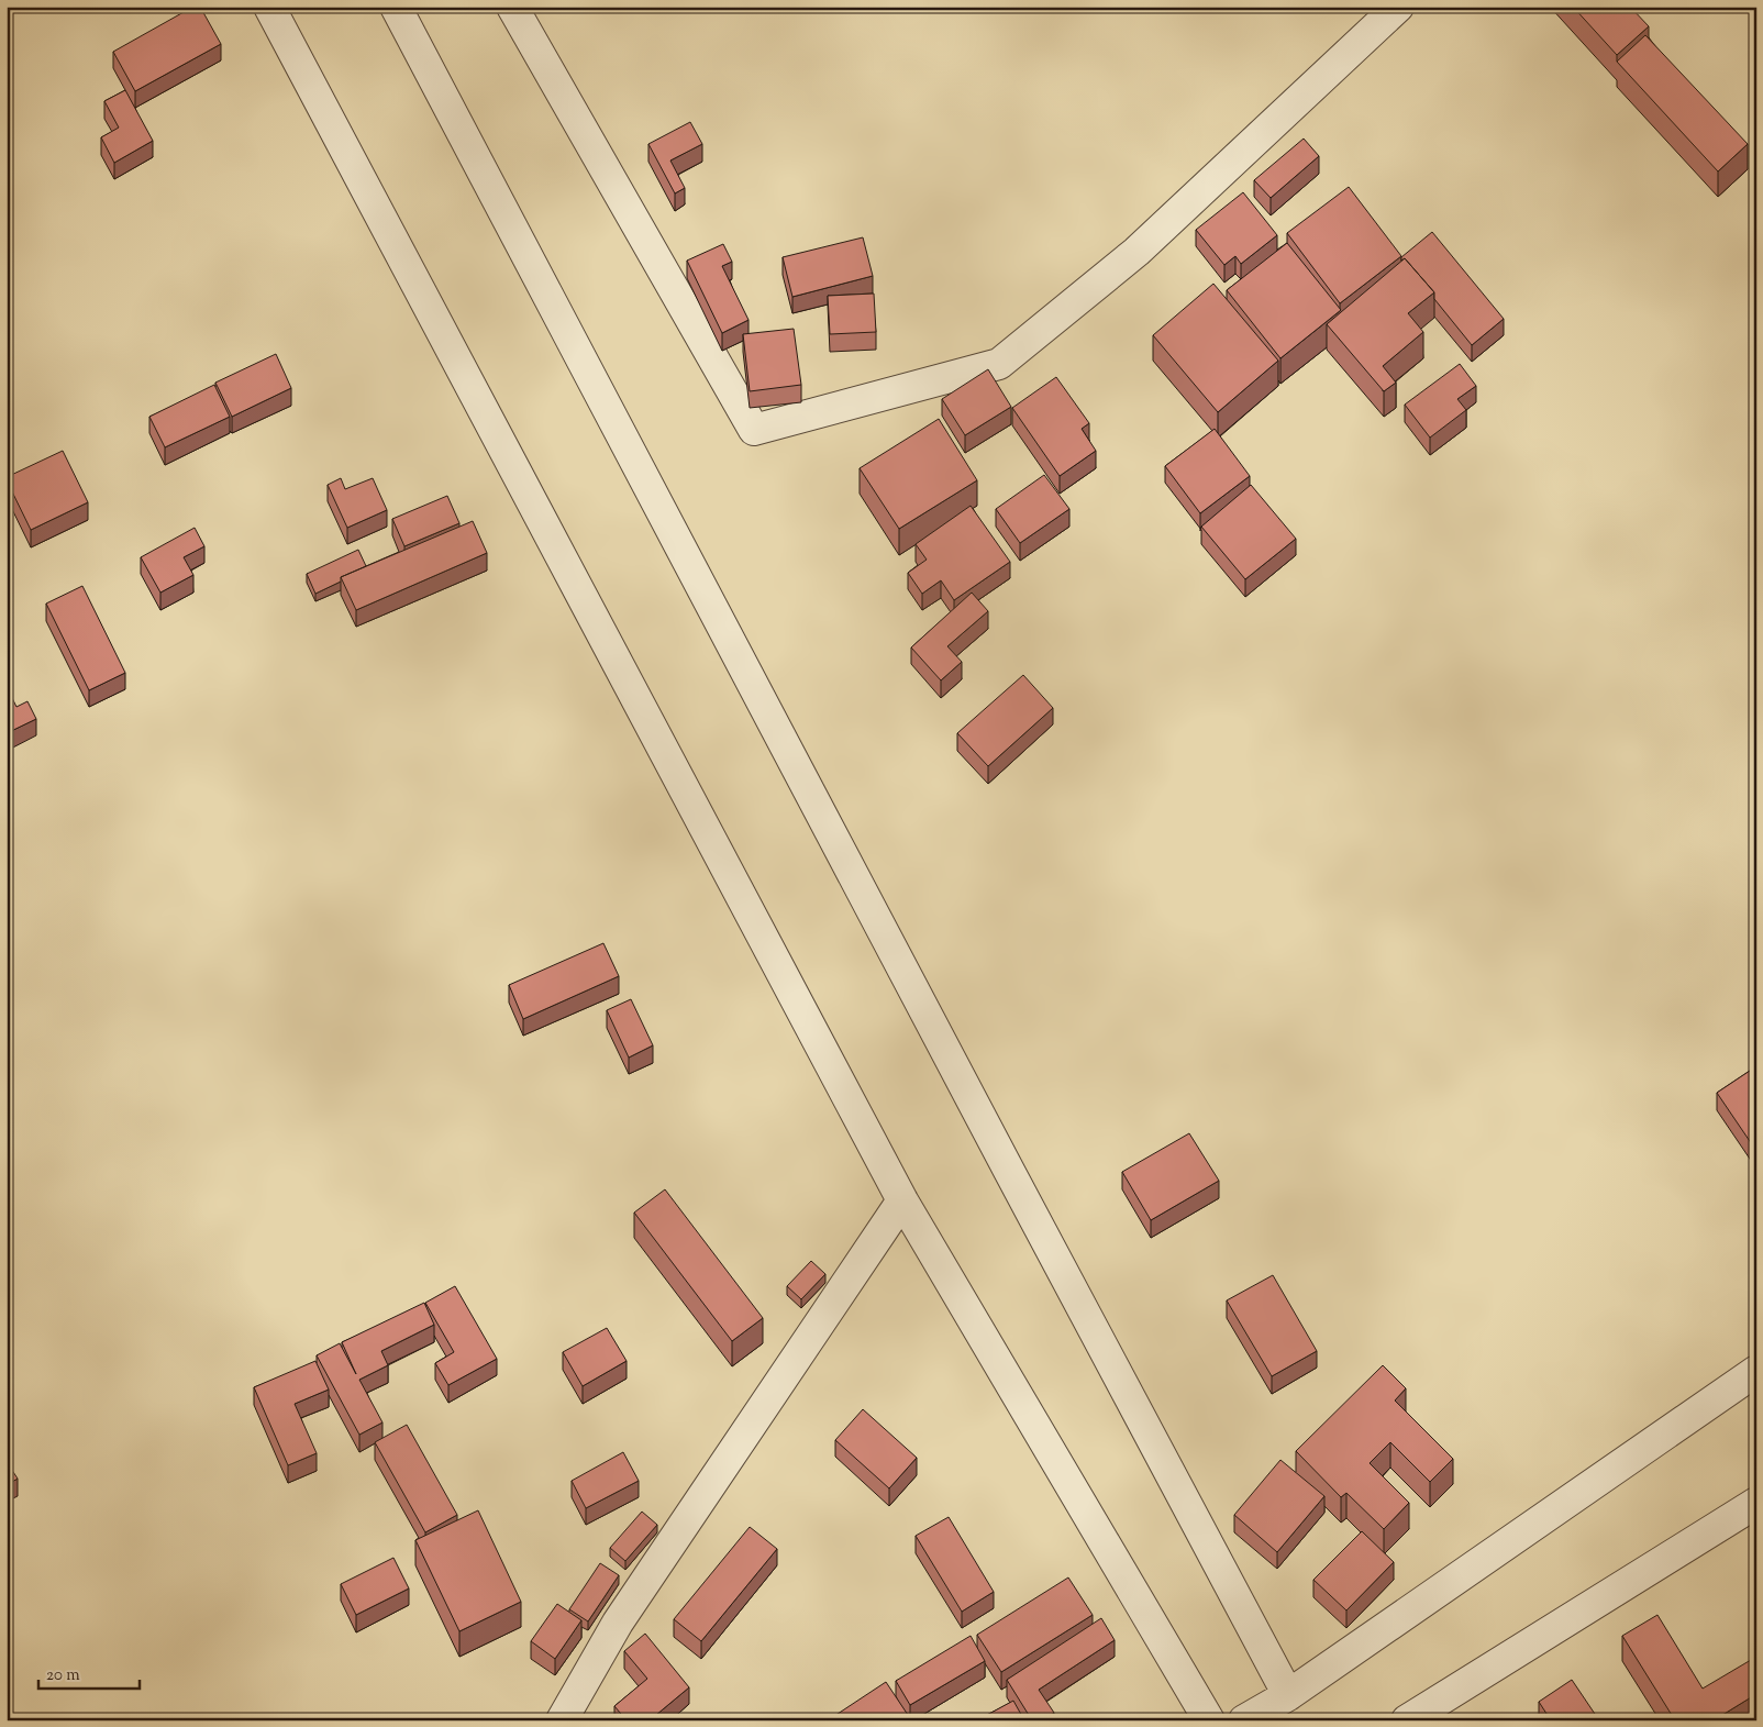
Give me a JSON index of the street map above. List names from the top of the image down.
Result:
{
  "scale_bar": "20 m"
}
